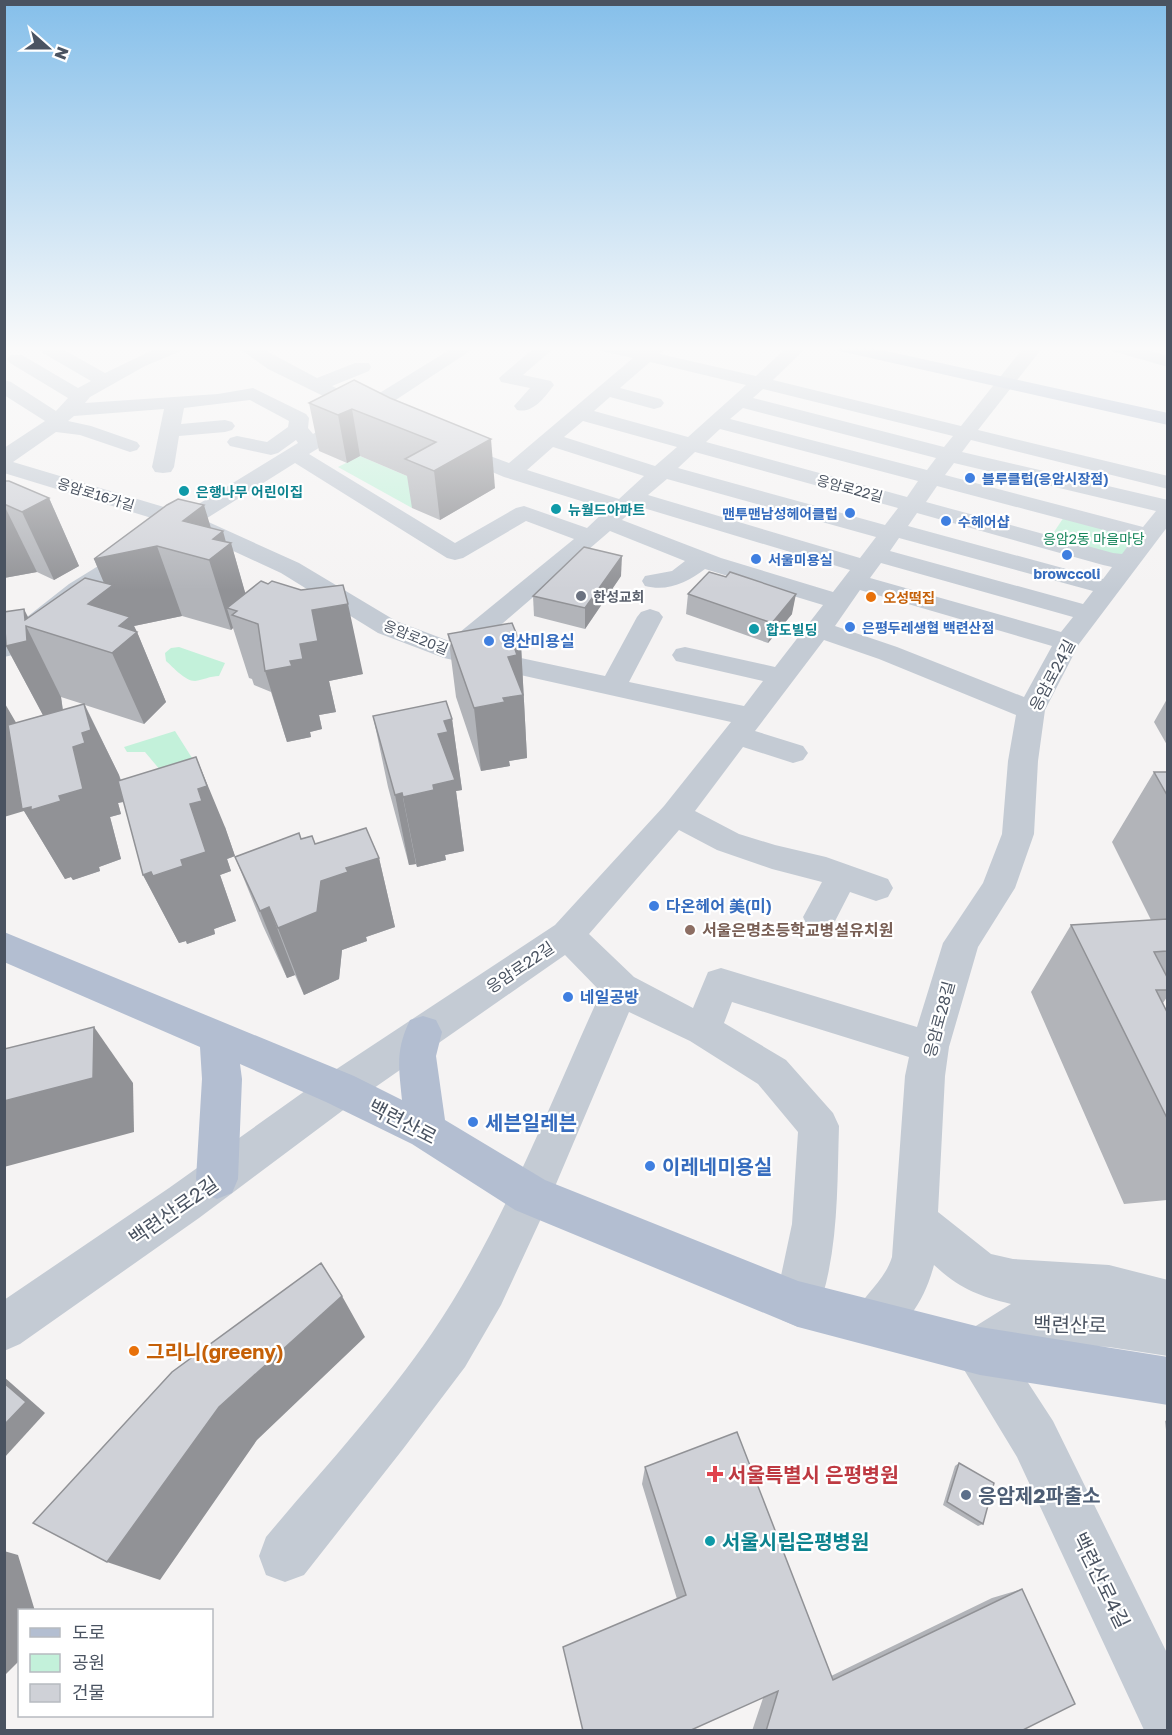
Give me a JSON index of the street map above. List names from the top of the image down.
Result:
{
  "streets": {
    "main road": ["백련산로"],
    "street": [
      "응암로22길",
      "응암로16가길",
      "응암로20길",
      "응암로24길",
      "응암로28길",
      "백련산로2길",
      "백련산로4길"
    ]
  },
  "crossings": [
    ["응암로22길", "응암로20길"],
    ["응암로22길", "응암로24길"],
    ["응암로22길", "백련산로"],
    ["응암로22길", "백련산로2길"],
    ["응암로16가길", "응암로20길"],
    ["응암로24길", "응암로28길"],
    ["응암로28길", "백련산로"],
    ["백련산로", "백련산로2길"],
    ["백련산로", "백련산로4길"]
  ],
  "parks": ["응암2동 마을마당"],
  "places": {
    "other": [
      "블루클럽(응암시장점)",
      "은행나무 어린이집",
      "뉴월드아파트",
      "맨투맨남성헤어클럽",
      "수헤어샵",
      "browccoli",
      "서울미용실",
      "한성교회",
      "오성떡집",
      "은평두레생협 백련산점",
      "합도빌딩",
      "영산미용실",
      "다온헤어 美(미)",
      "서울은명초등학교병설유치원",
      "네일공방",
      "세븐일레븐",
      "이레네미용실",
      "그리니(greeny)",
      "응암제2파출소",
      "서울시립은평병원"
    ],
    "health": ["서울특별시 은평병원"]
  },
  "legend": ["도로", "공원", "건물"],
  "north": "right"
}
